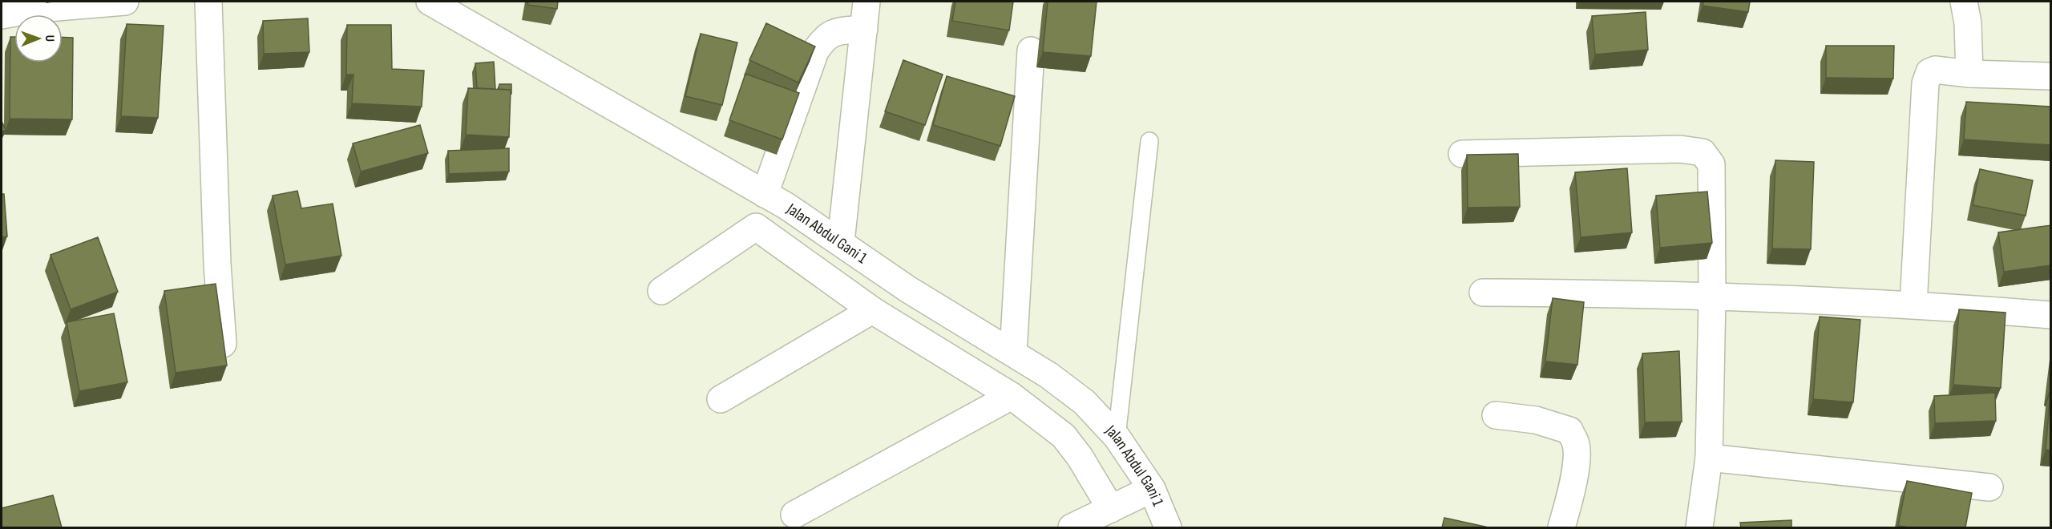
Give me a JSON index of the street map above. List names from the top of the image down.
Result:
{
  "streets": {
    "street": ["Jalan Abdul Gani 1"]
  },
  "north": "right"
}
